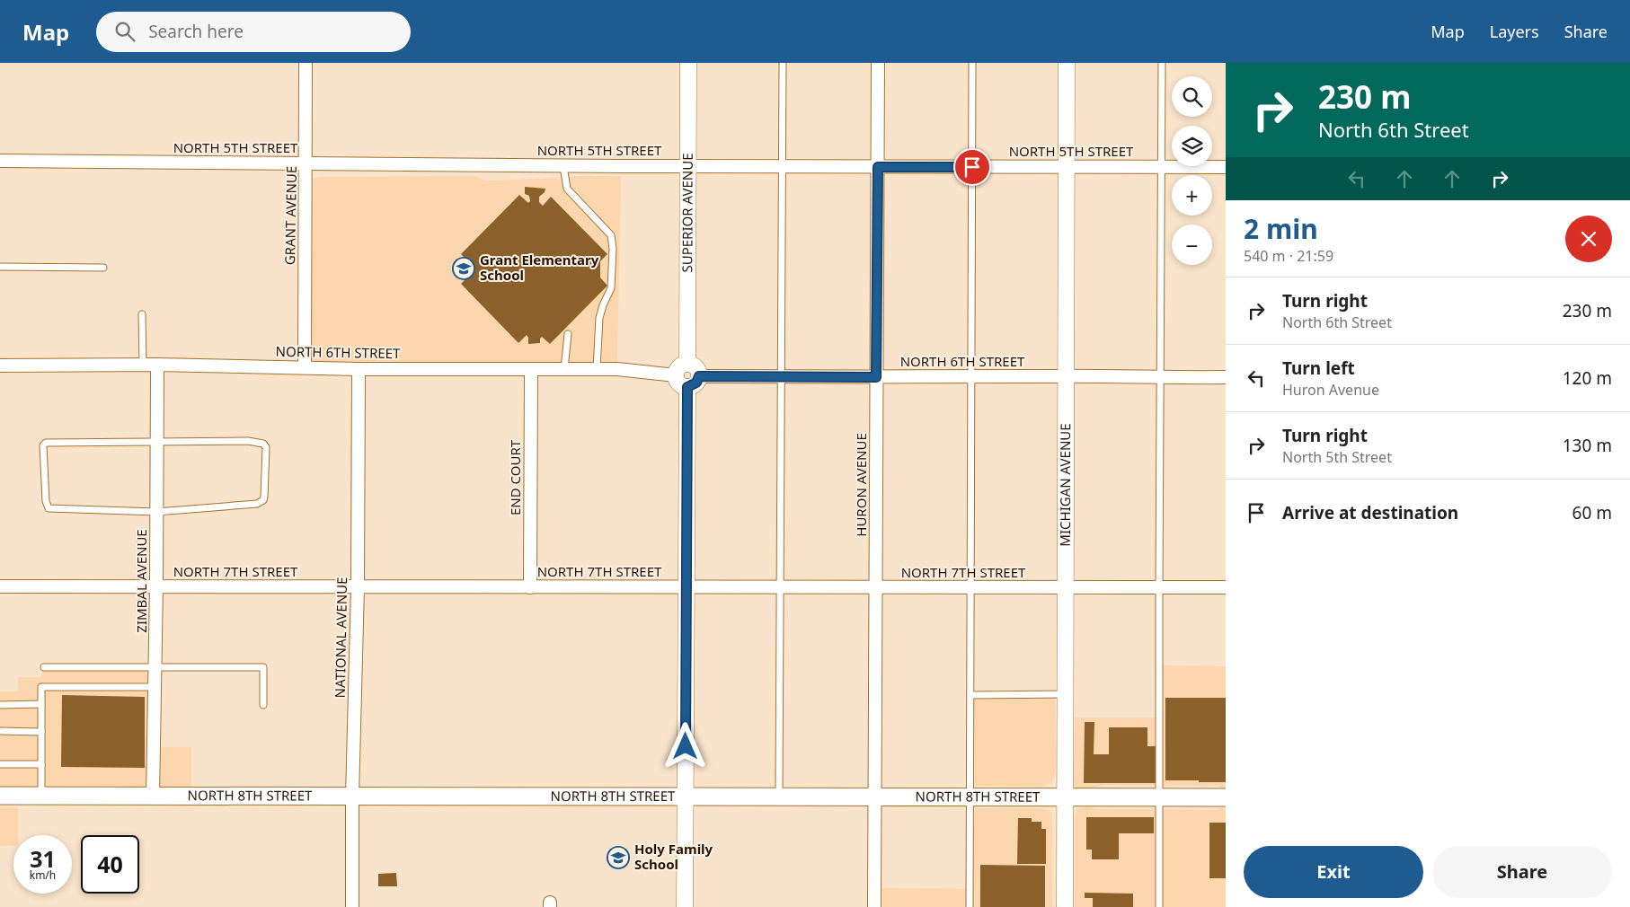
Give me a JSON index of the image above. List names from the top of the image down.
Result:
{
  "streets": {
    "main road": ["NORTH 8TH STREET"],
    "street": [
      "NORTH 5TH STREET",
      "SUPERIOR AVENUE",
      "GRANT AVENUE",
      "NORTH 6TH STREET",
      "END COURT",
      "HURON AVENUE",
      "MICHIGAN AVENUE",
      "NORTH 7TH STREET",
      "ZIMBAL AVENUE",
      "NATIONAL AVENUE"
    ]
  },
  "crossings": [
    ["NORTH 5TH STREET", "SUPERIOR AVENUE"],
    ["NORTH 5TH STREET", "GRANT AVENUE"],
    ["NORTH 5TH STREET", "HURON AVENUE"],
    ["NORTH 5TH STREET", "MICHIGAN AVENUE"],
    ["SUPERIOR AVENUE", "NORTH 6TH STREET"],
    ["GRANT AVENUE", "NORTH 6TH STREET"],
    ["NORTH 6TH STREET", "END COURT"],
    ["NORTH 6TH STREET", "HURON AVENUE"],
    ["NORTH 6TH STREET", "MICHIGAN AVENUE"],
    ["NORTH 6TH STREET", "ZIMBAL AVENUE"],
    ["NORTH 6TH STREET", "NATIONAL AVENUE"],
    ["END COURT", "NORTH 7TH STREET"],
    ["HURON AVENUE", "NORTH 7TH STREET"],
    ["HURON AVENUE", "NORTH 8TH STREET"],
    ["MICHIGAN AVENUE", "NORTH 7TH STREET"],
    ["MICHIGAN AVENUE", "NORTH 8TH STREET"],
    ["NORTH 7TH STREET", "ZIMBAL AVENUE"],
    ["NORTH 7TH STREET", "NATIONAL AVENUE"],
    ["ZIMBAL AVENUE", "NORTH 8TH STREET"],
    ["NATIONAL AVENUE", "NORTH 8TH STREET"]
  ],
  "places": {
    "school or university": ["Grant Elementary School", "Holy Family School"]
  },
  "page": {
    "header": "Map",
    "search": "Search here",
    "nav": ["Map", "Layers", "Share"],
    "turn": ["230 m", "North 6th Street"],
    "map_buttons": ["+", "−"],
    "heading": ["2 min", "540 m · 21:59"],
    "list": [
      {
        "name": "Turn right",
        "note": "North 6th Street",
        "value": "230 m"
      },
      {
        "name": "Turn left",
        "note": "Huron Avenue",
        "value": "120 m"
      },
      {
        "name": "Turn right",
        "note": "North 5th Street",
        "value": "130 m"
      },
      {
        "name": "Arrive at destination",
        "value": "60 m"
      }
    ],
    "speed": "31 km/h",
    "limit": "40",
    "buttons": ["Exit", "Share"]
  }
}
